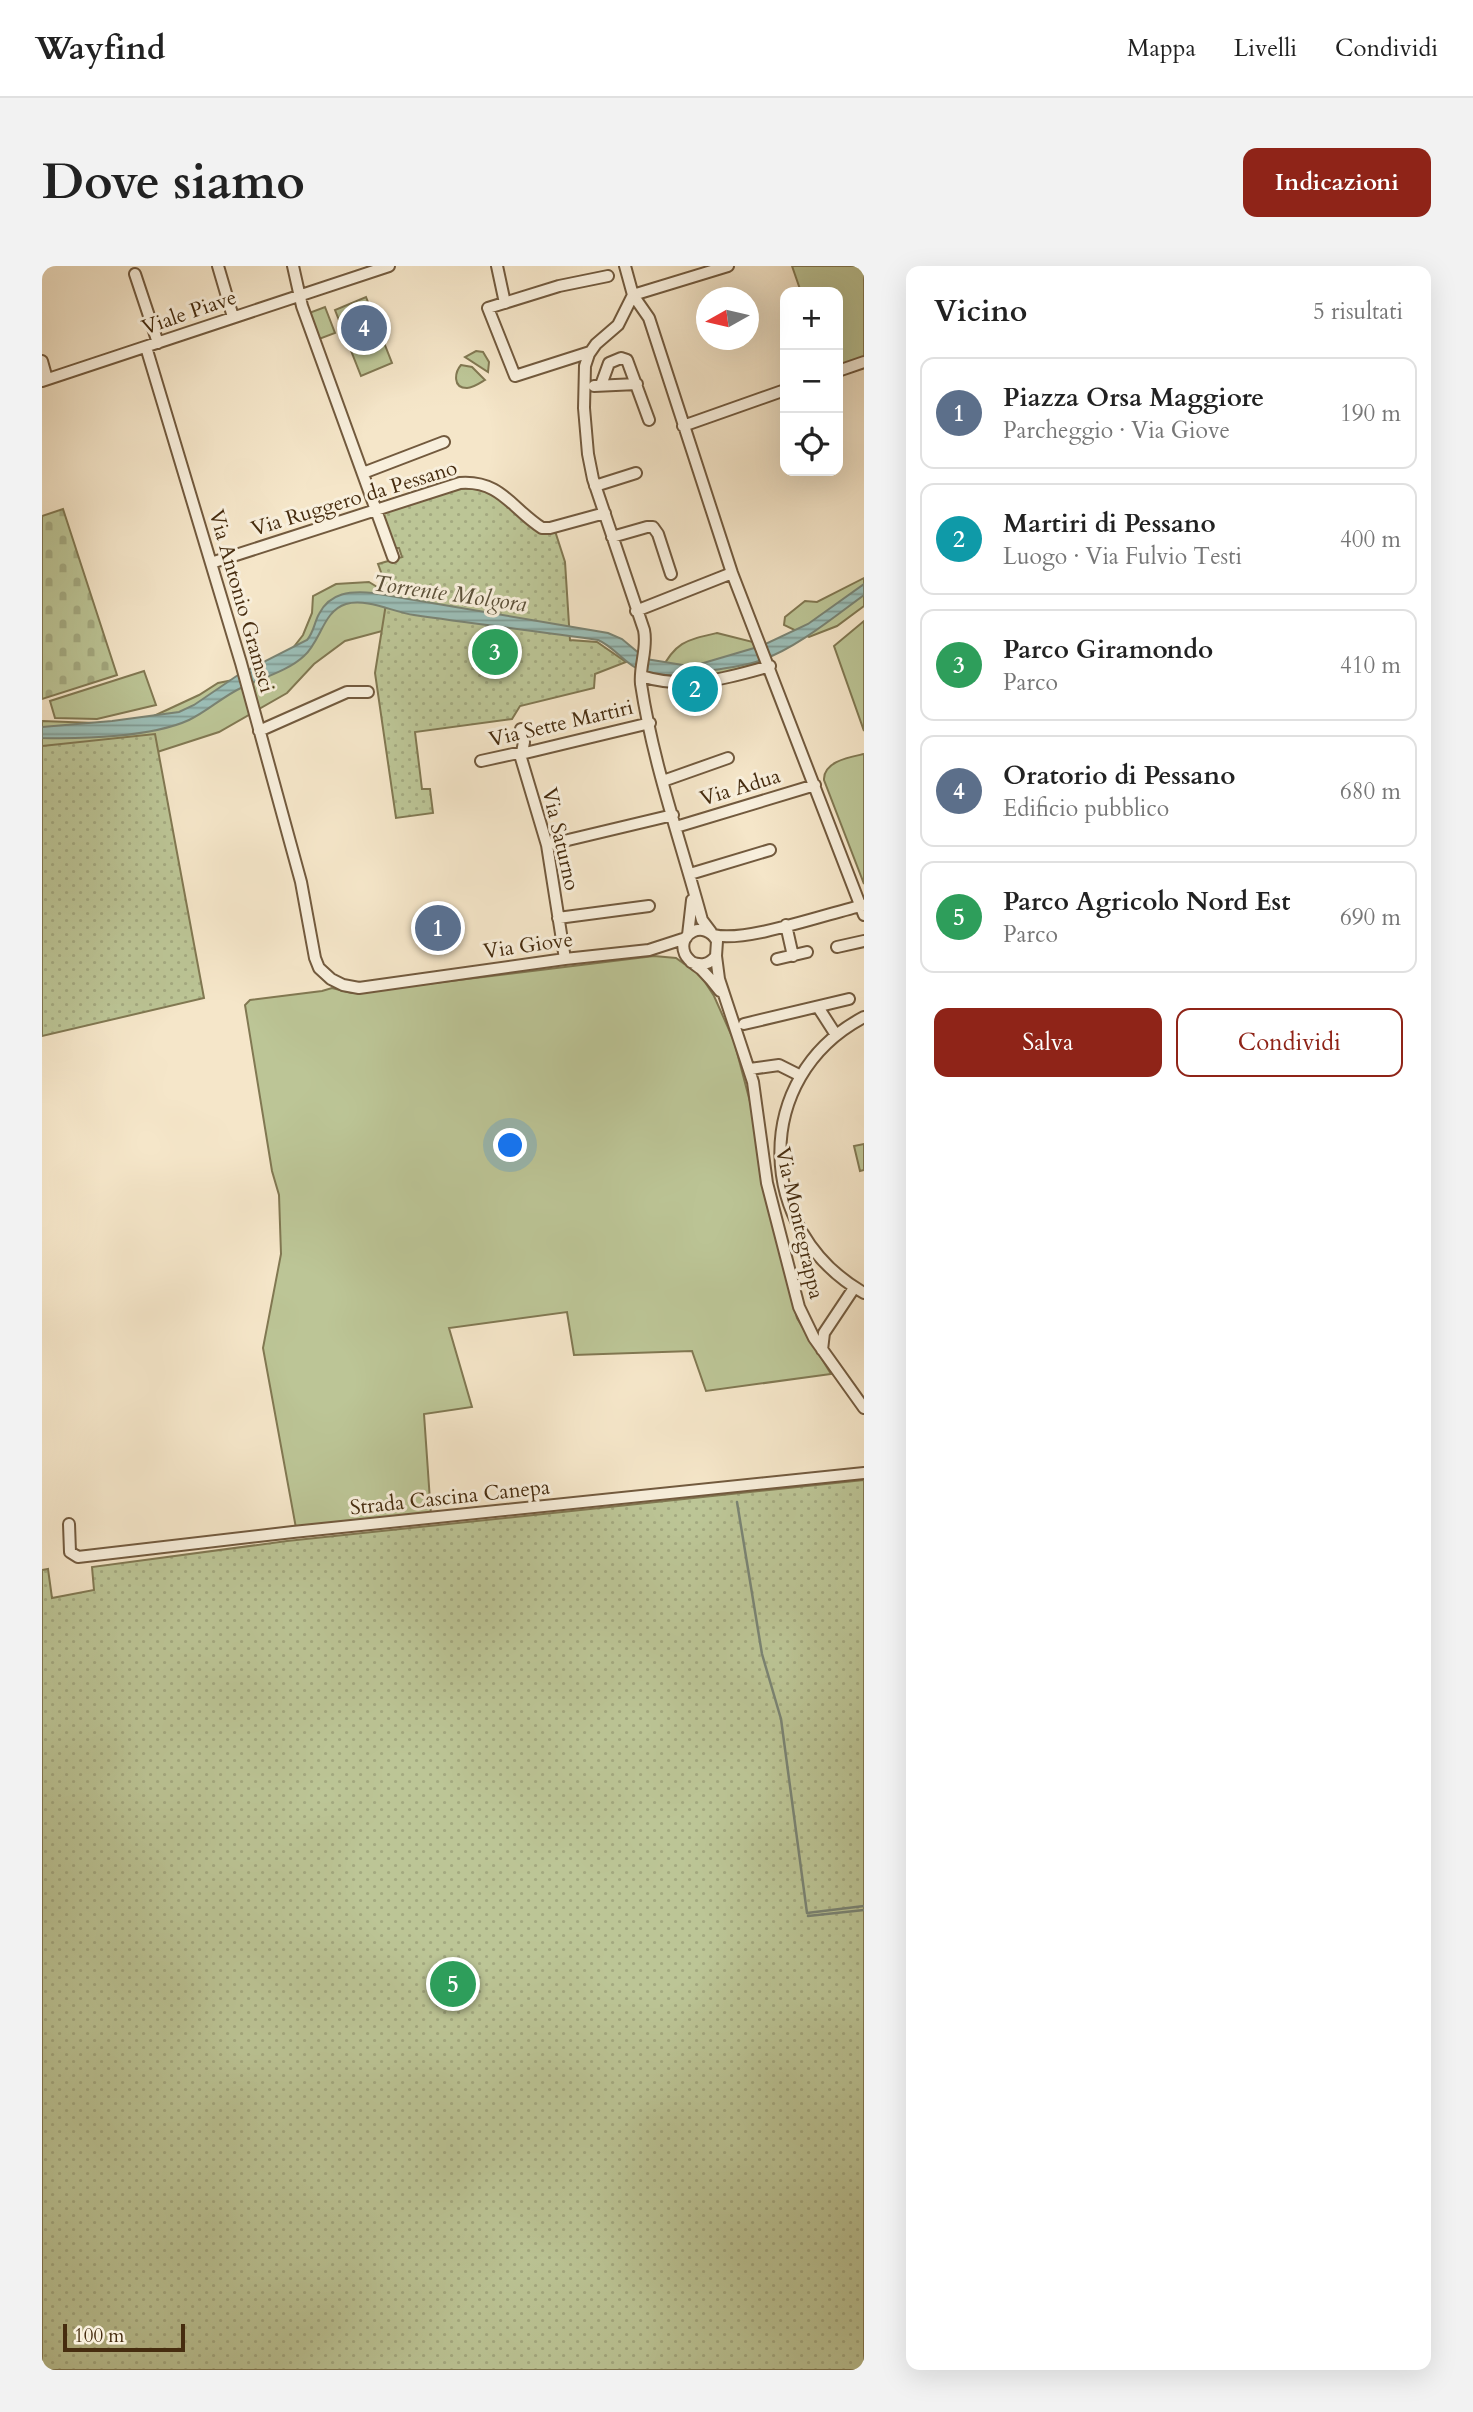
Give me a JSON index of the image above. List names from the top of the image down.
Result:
{
  "streets": {
    "street": [
      "Viale Piave",
      "Via Ruggero da Pessano",
      "Via Antonio Gramsci",
      "Via Sette Martiri",
      "Via Adua",
      "Via Saturno",
      "Via Giove",
      "Via Montegrappa",
      "Strada Cascina Canepa"
    ]
  },
  "crossings": [
    ["Viale Piave", "Via Antonio Gramsci"],
    ["Via Ruggero da Pessano", "Via Antonio Gramsci"],
    ["Via Antonio Gramsci", "Via Giove"],
    ["Via Sette Martiri", "Via Saturno"],
    ["Via Saturno", "Via Giove"],
    ["Via Giove", "Via Montegrappa"]
  ],
  "water": ["Torrente Molgora"],
  "scale_bar": "100 m",
  "north": "left",
  "page": {
    "header": "Wayfind",
    "nav": ["Mappa", "Livelli", "Condividi"],
    "buttons": [
      "Indicazioni",
      ["Salva", "Condividi"]
    ],
    "title": "Dove siamo",
    "heading": ["Vicino", "5 risultati"],
    "map_buttons": ["+", "−"],
    "pins": [
      "4",
      "3",
      "2",
      "1",
      "5"
    ],
    "list": [
      {
        "mark": "1",
        "name": "Piazza Orsa Maggiore",
        "note": "Parcheggio · Via Giove",
        "value": "190 m"
      },
      {
        "mark": "2",
        "name": "Martiri di Pessano",
        "note": "Luogo · Via Fulvio Testi",
        "value": "400 m"
      },
      {
        "mark": "3",
        "name": "Parco Giramondo",
        "note": "Parco",
        "value": "410 m"
      },
      {
        "mark": "4",
        "name": "Oratorio di Pessano",
        "note": "Edificio pubblico",
        "value": "680 m"
      },
      {
        "mark": "5",
        "name": "Parco Agricolo Nord Est",
        "note": "Parco",
        "value": "690 m"
      }
    ],
    "scale": "100 m"
  }
}
